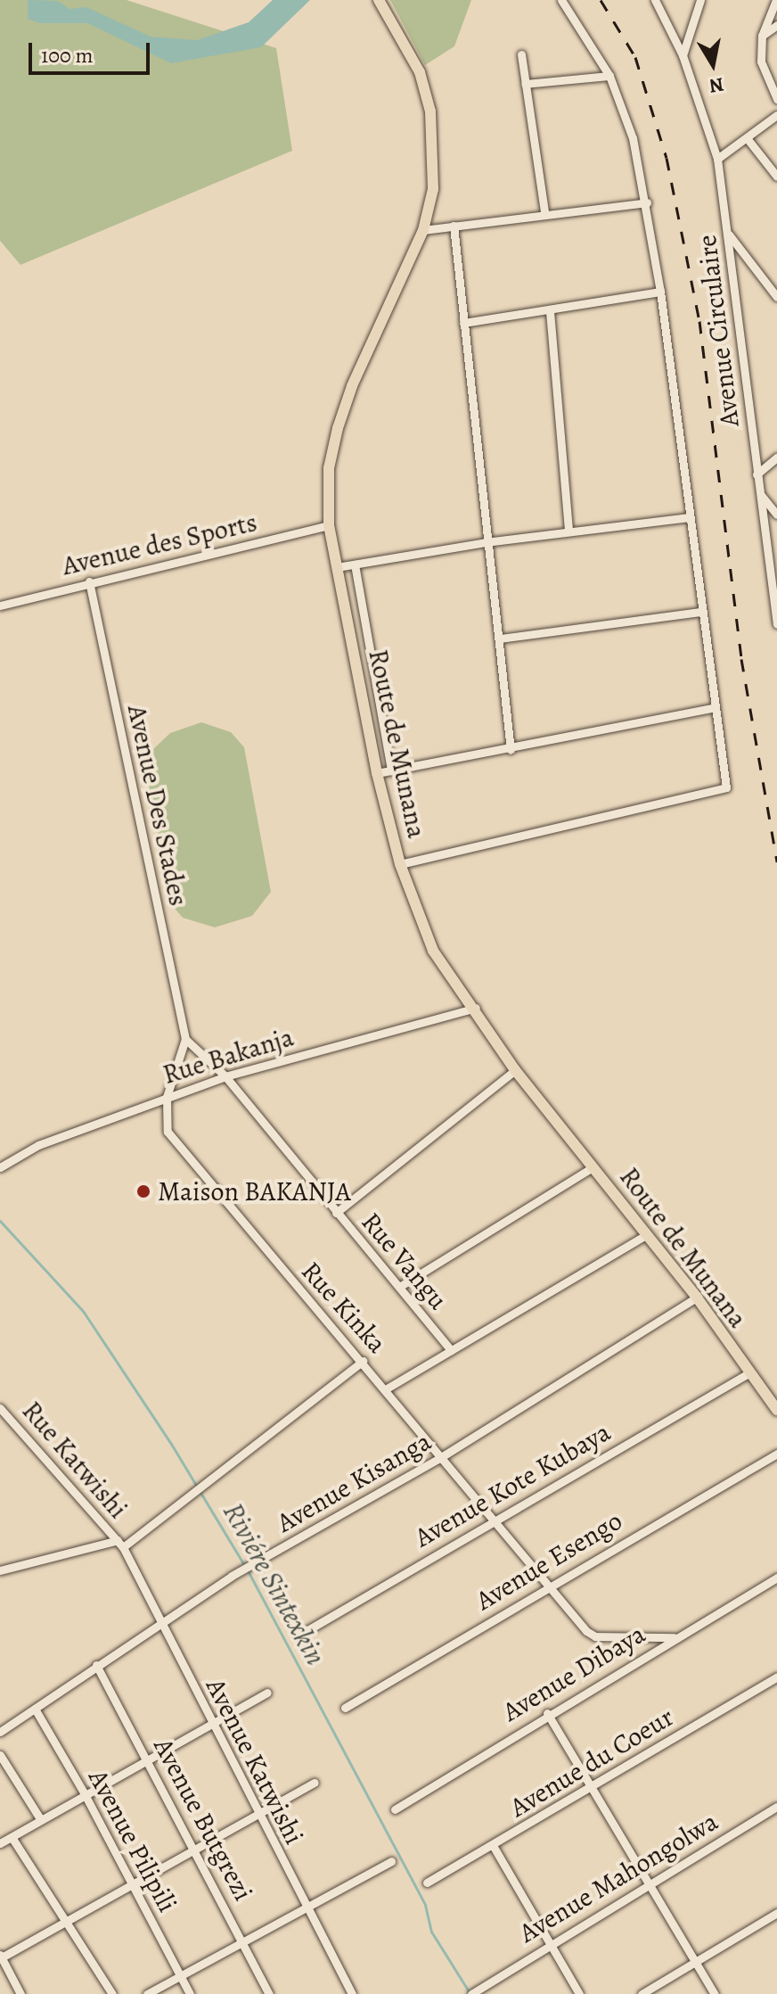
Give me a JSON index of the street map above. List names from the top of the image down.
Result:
{
  "streets": {
    "main road": ["Route de Munana"],
    "street": [
      "Avenue Circulaire",
      "Avenue des Sports",
      "Avenue Des Stades",
      "Rue Bakanja",
      "Rue Vangu",
      "Rue Kinka",
      "Rue Katwishi",
      "Avenue Kisanga",
      "Avenue Kote Kubaya",
      "Avenue Esengo",
      "Avenue Dibaya",
      "Avenue Katwishi",
      "Avenue du Coeur",
      "Avenue Butgrezi",
      "Avenue Pilipili",
      "Avenue Mahongolwa"
    ]
  },
  "crossings": [
    ["Avenue des Sports", "Route de Munana"],
    ["Avenue des Sports", "Avenue Des Stades"],
    ["Route de Munana", "Rue Bakanja"],
    ["Route de Munana", "Avenue Kisanga"],
    ["Route de Munana", "Avenue Kote Kubaya"],
    ["Avenue Des Stades", "Rue Vangu"],
    ["Avenue Des Stades", "Rue Kinka"],
    ["Rue Bakanja", "Rue Vangu"],
    ["Rue Bakanja", "Rue Kinka"],
    ["Rue Vangu", "Rue Kinka"],
    ["Rue Kinka", "Avenue Kisanga"],
    ["Rue Kinka", "Avenue Kote Kubaya"],
    ["Rue Kinka", "Avenue Esengo"],
    ["Rue Kinka", "Avenue Dibaya"],
    ["Rue Katwishi", "Avenue Katwishi"],
    ["Avenue Kisanga", "Avenue Katwishi"],
    ["Avenue Kisanga", "Avenue Butgrezi"],
    ["Avenue Kisanga", "Avenue Pilipili"]
  ],
  "water": ["Riviére Sintexkin"],
  "places": ["Maison BAKANJA"],
  "scale_bar": "100 m",
  "north": "bottom"
}
